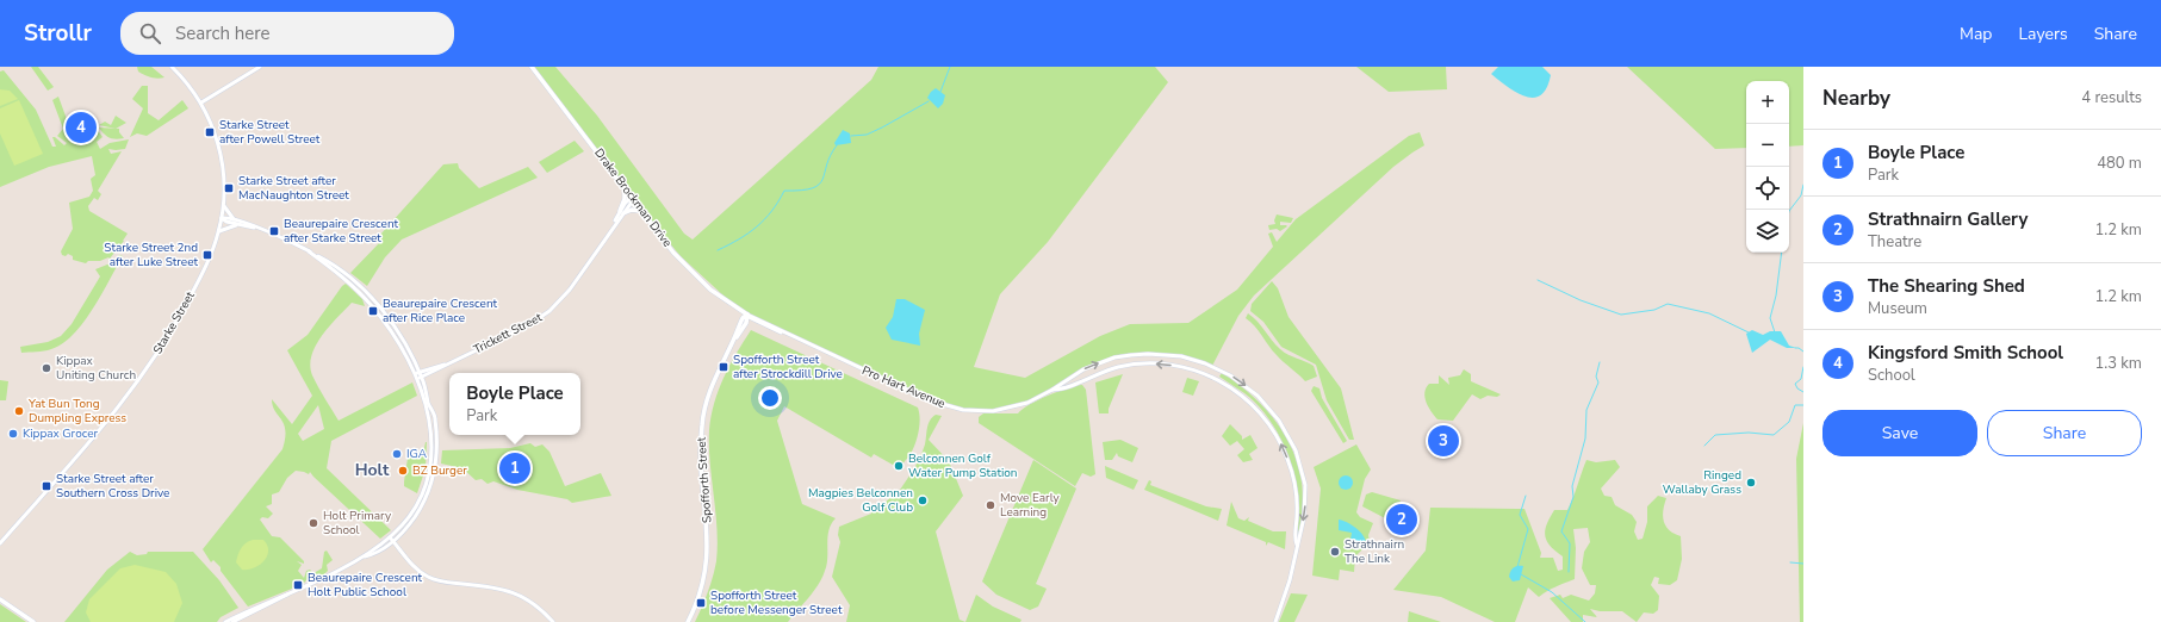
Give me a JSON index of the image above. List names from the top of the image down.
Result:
{
  "streets": {
    "main road": ["Drake Brockman Drive", "Spofforth Street"],
    "street": ["Starke Street", "Trickett Street", "Pro Hart Avenue"]
  },
  "crossings": [
    ["Drake Brockman Drive", "Trickett Street"],
    ["Drake Brockman Drive", "Pro Hart Avenue"],
    ["Drake Brockman Drive", "Spofforth Street"],
    ["Pro Hart Avenue", "Spofforth Street"]
  ],
  "districts": ["Holt"],
  "places": {
    "transit": [
      "Starke Street after Powell Street",
      "Starke Street after MacNaughton Street",
      "Beaurepaire Crescent after Starke Street",
      "Starke Street 2nd after Luke Street",
      "Beaurepaire Crescent after Rice Place",
      "Spofforth Street after Strockdill Drive",
      "Starke Street after Southern Cross Drive",
      "Beaurepaire Crescent Holt Public School",
      "Spofforth Street before Messenger Street"
    ],
    "other": [
      "Kippax Uniting Church",
      "Yat Bun Tong Dumpling Express",
      "Kippax Grocer",
      "IGA",
      "Belconnen Golf Water Pump Station",
      "BZ Burger",
      "Ringed Wallaby Grass",
      "Magpies Belconnen Golf Club",
      "Move Early Learning",
      "Holt Primary School",
      "Strathnairn The Link"
    ]
  },
  "page": {
    "header": "Strollr",
    "search": "Search here",
    "nav": ["Map", "Layers", "Share"],
    "heading": ["Nearby", "4 results"],
    "map_buttons": ["+", "−"],
    "pins": [
      "4",
      "3",
      "1",
      "2"
    ],
    "list": [
      {
        "mark": "1",
        "name": "Boyle Place",
        "note": "Park",
        "value": "480 m"
      },
      {
        "mark": "2",
        "name": "Strathnairn Gallery",
        "note": "Theatre",
        "value": "1.2 km"
      },
      {
        "mark": "3",
        "name": "The Shearing Shed",
        "note": "Museum",
        "value": "1.2 km"
      },
      {
        "mark": "4",
        "name": "Kingsford Smith School",
        "note": "School",
        "value": "1.3 km"
      }
    ],
    "popup": ["Boyle Place", "Park"],
    "buttons": ["Save", "Share"]
  }
}
